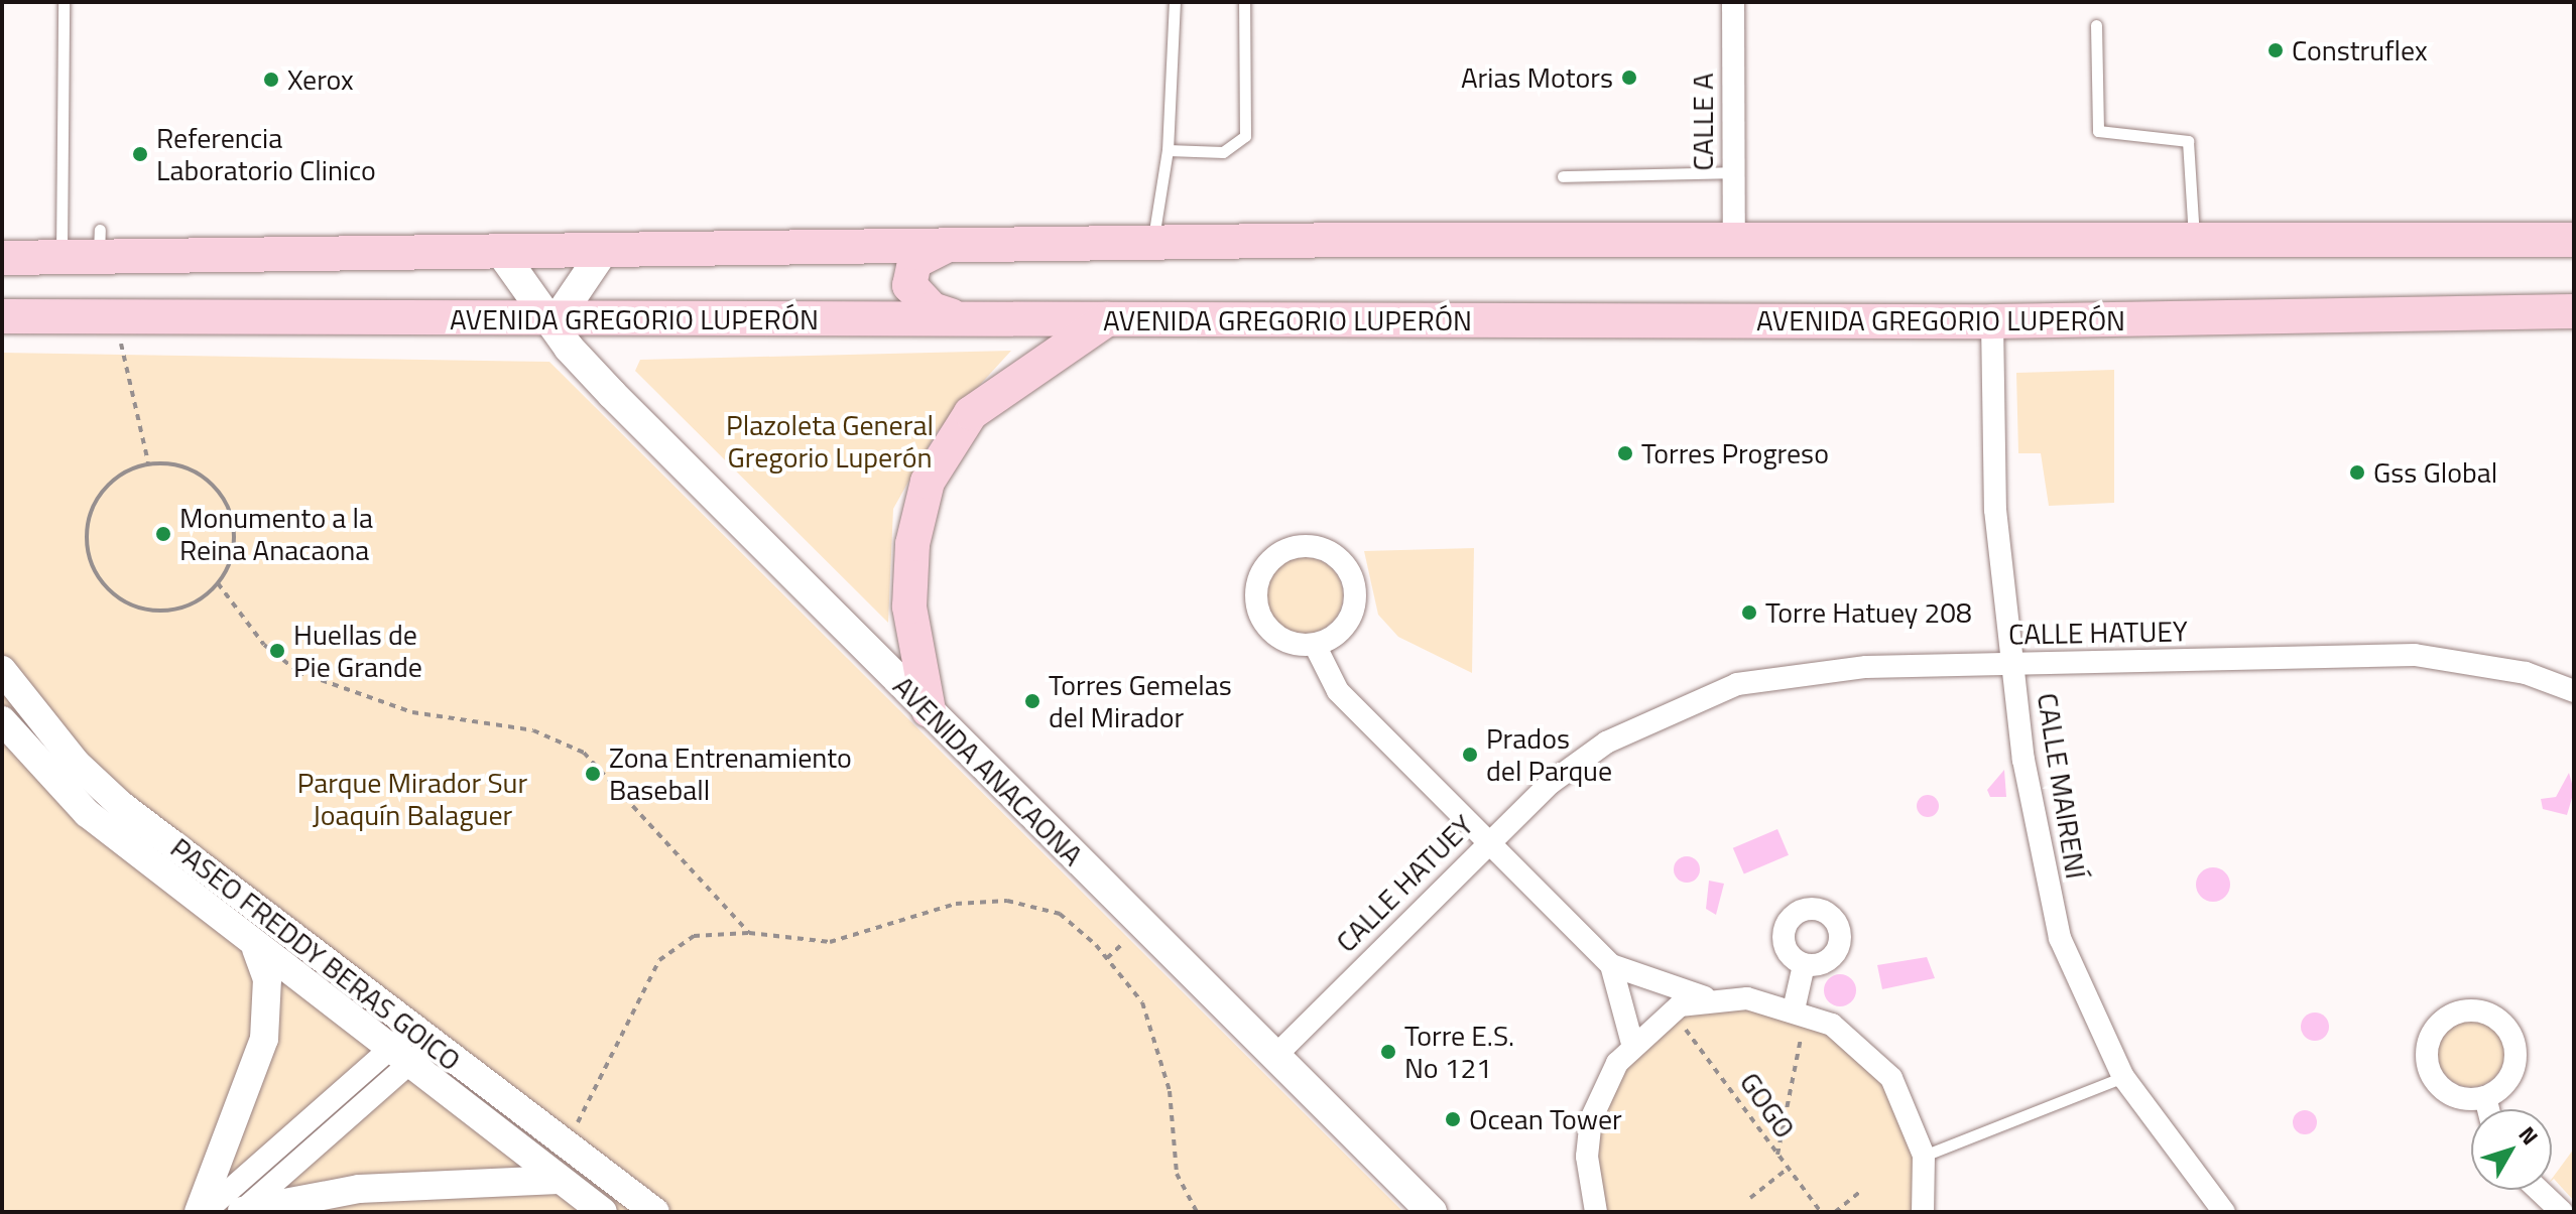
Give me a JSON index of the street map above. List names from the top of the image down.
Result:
{
  "streets": {
    "main road": ["AVENIDA GREGORIO LUPERÓN", "AVENIDA ANACAONA"],
    "street": [
      "CALLE A",
      "CALLE HATUEY",
      "CALLE MAIRENÍ",
      "PASEO FREDDY BERAS GOICO"
    ],
    "path": ["GOGO"]
  },
  "crossings": [
    ["AVENIDA GREGORIO LUPERÓN", "AVENIDA ANACAONA"],
    ["AVENIDA GREGORIO LUPERÓN", "CALLE MAIRENÍ"],
    ["CALLE HATUEY", "AVENIDA ANACAONA"],
    ["CALLE HATUEY", "CALLE MAIRENÍ"]
  ],
  "parks": ["Plazoleta General Gregorio Luperón", "Parque Mirador Sur Joaquín Balaguer"],
  "places": [
    "Construflex",
    "Arias Motors",
    "Xerox",
    "Referencia Laboratorio Clinico",
    "Torres Progreso",
    "Gss Global",
    "Monumento a la Reina Anacaona",
    "Torre Hatuey 208",
    "Huellas de Pie Grande",
    "Torres Gemelas del Mirador",
    "Prados del Parque",
    "Zona Entrenamiento Baseball",
    "Torre E.S. No 121",
    "Ocean Tower"
  ],
  "north": "top right"
}
